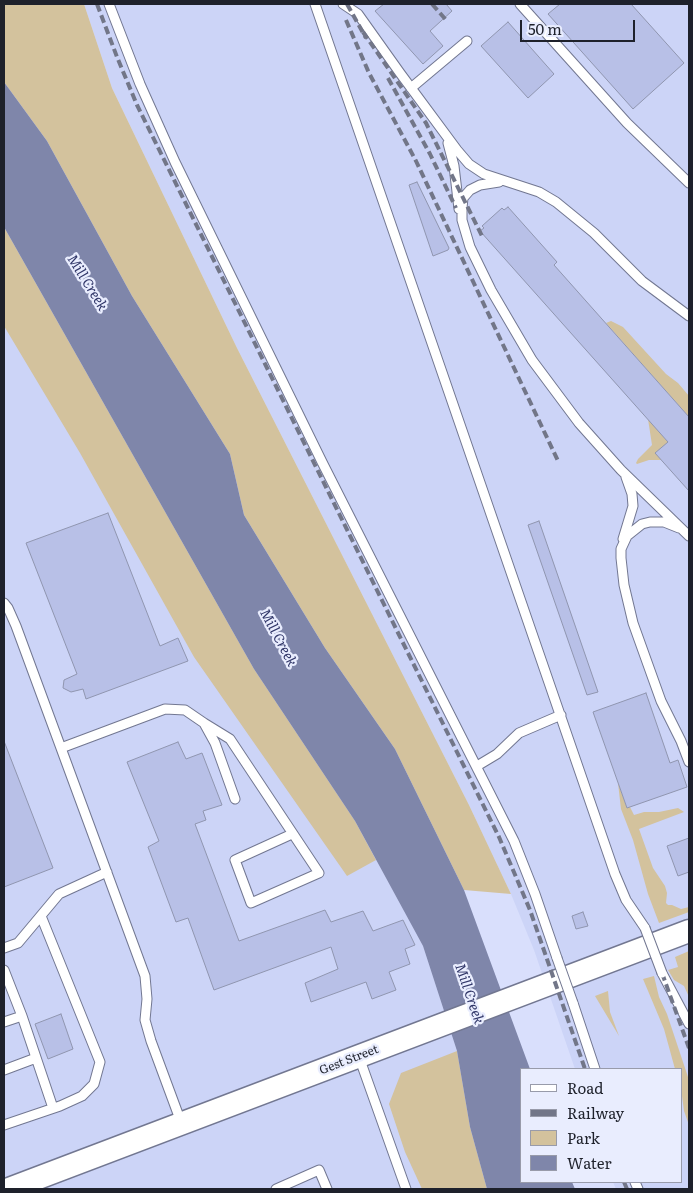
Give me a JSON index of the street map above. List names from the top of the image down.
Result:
{
  "streets": {
    "street": ["Gest Street"]
  },
  "water": ["Mill Creek"],
  "legend": [
    "Road",
    "Railway",
    "Park",
    "Water"
  ],
  "scale_bar": "50 m"
}
